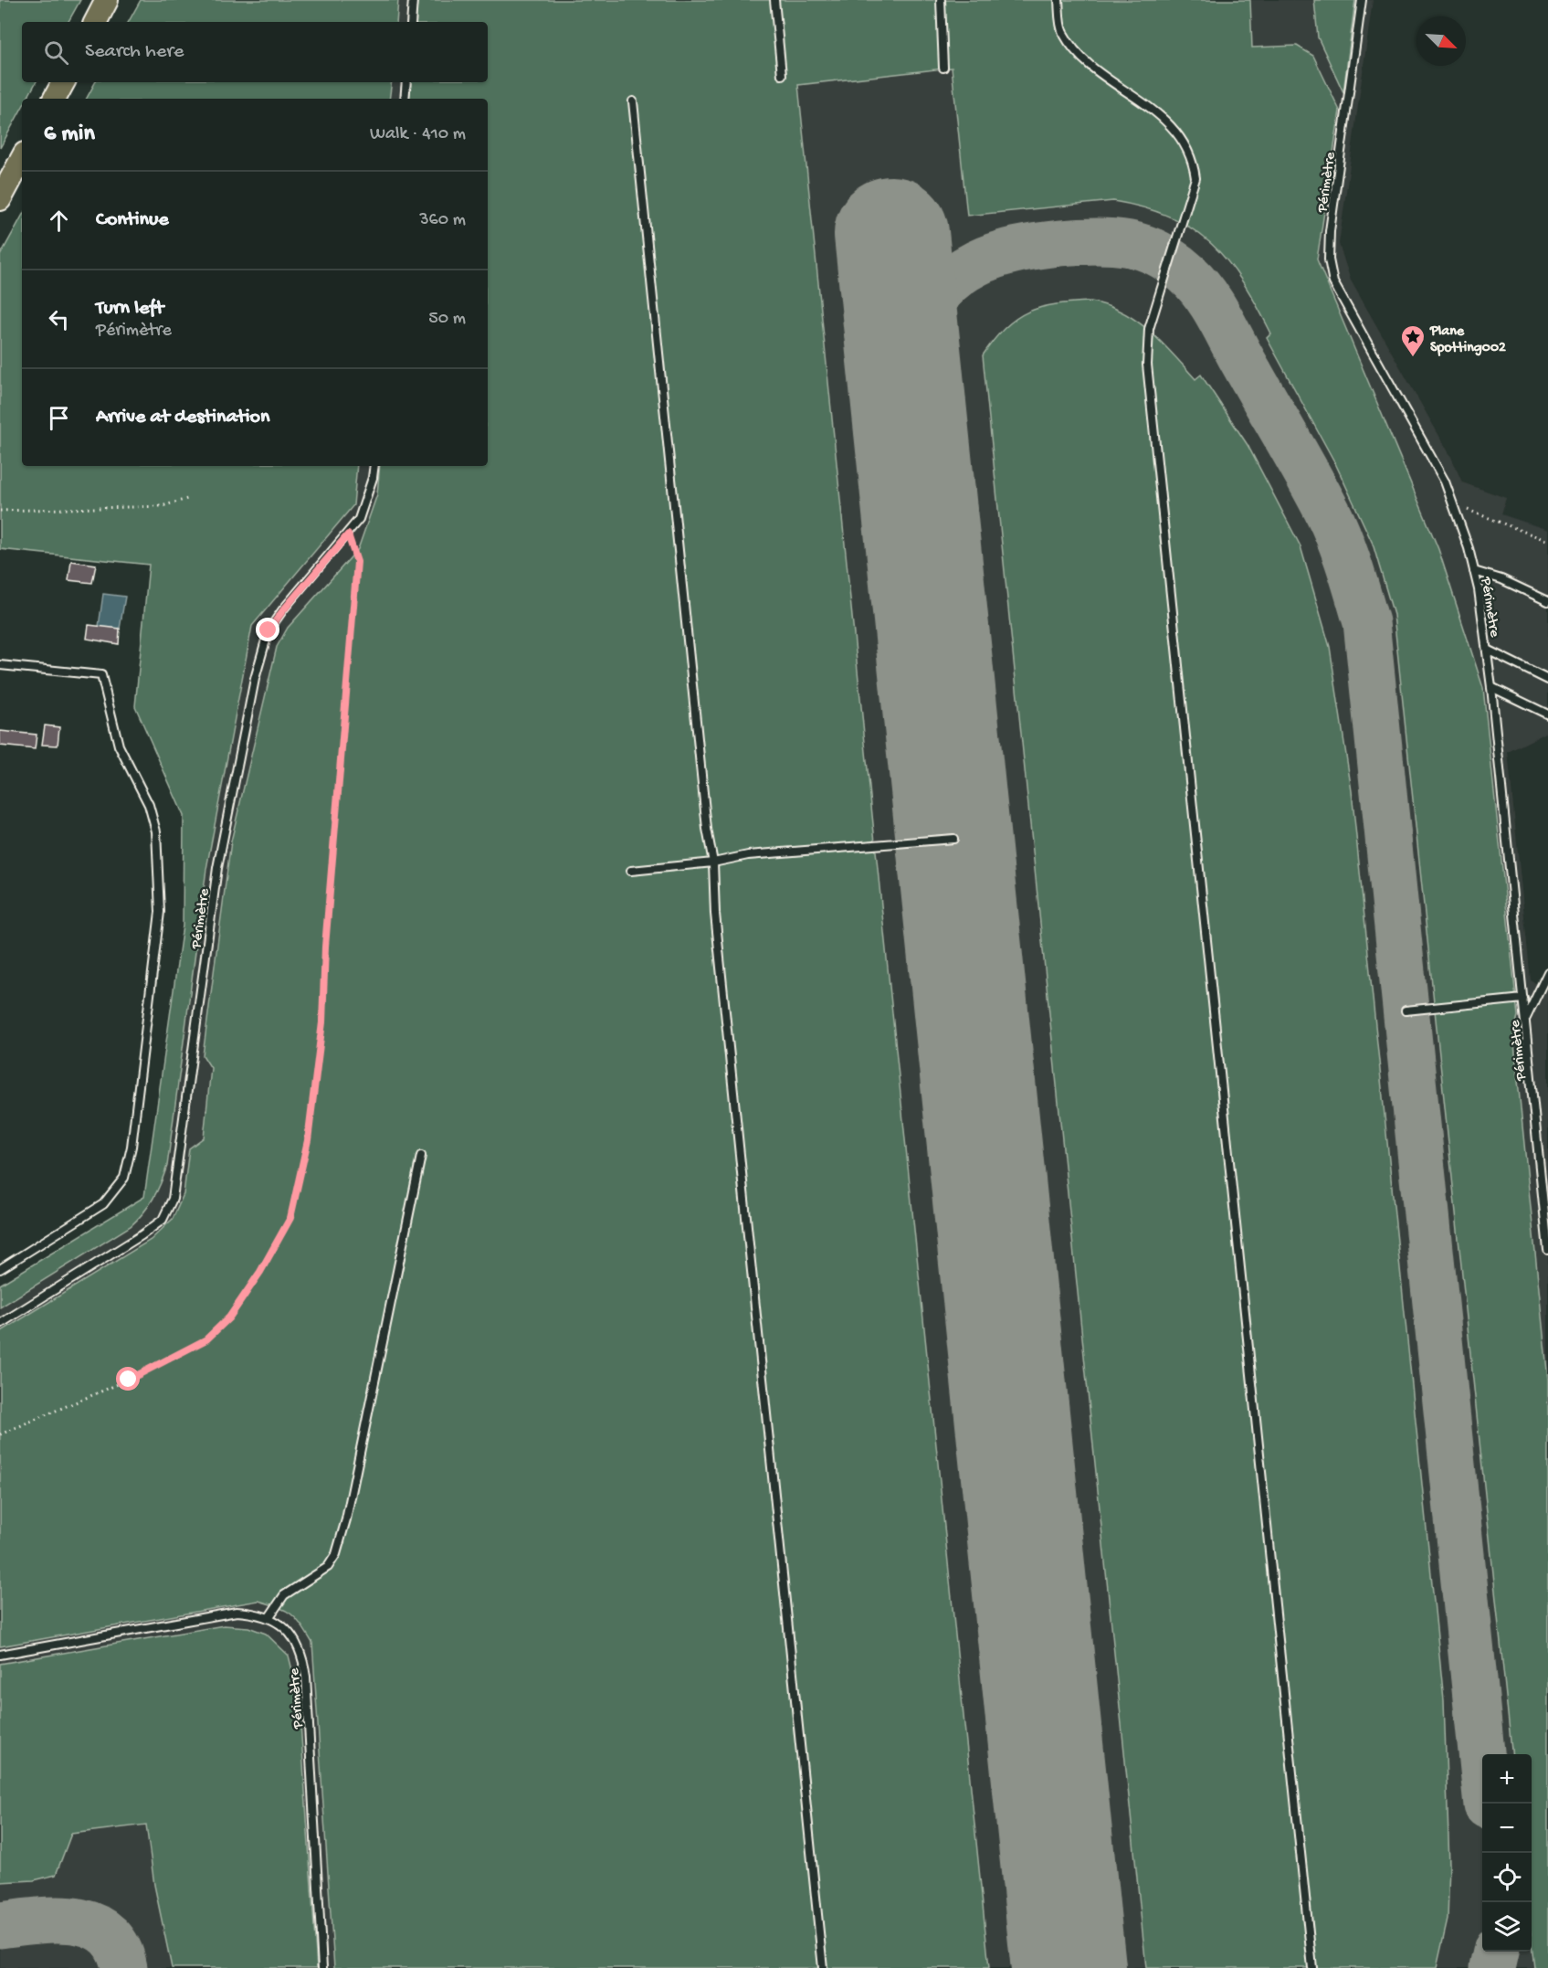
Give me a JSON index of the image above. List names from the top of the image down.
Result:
{
  "streets": {
    "lane": ["Périmètre"]
  },
  "places": {
    "place": ["Plane Spotting002"]
  },
  "north": "bottom right",
  "page": {
    "search": "Search here",
    "heading": ["6 min", "Walk · 410 m"],
    "list": [
      ["Continue", "360 m"],
      ["Turn left", "Périmètre", "50 m"],
      "Arrive at destination"
    ],
    "map_buttons": ["+", "−"]
  }
}
